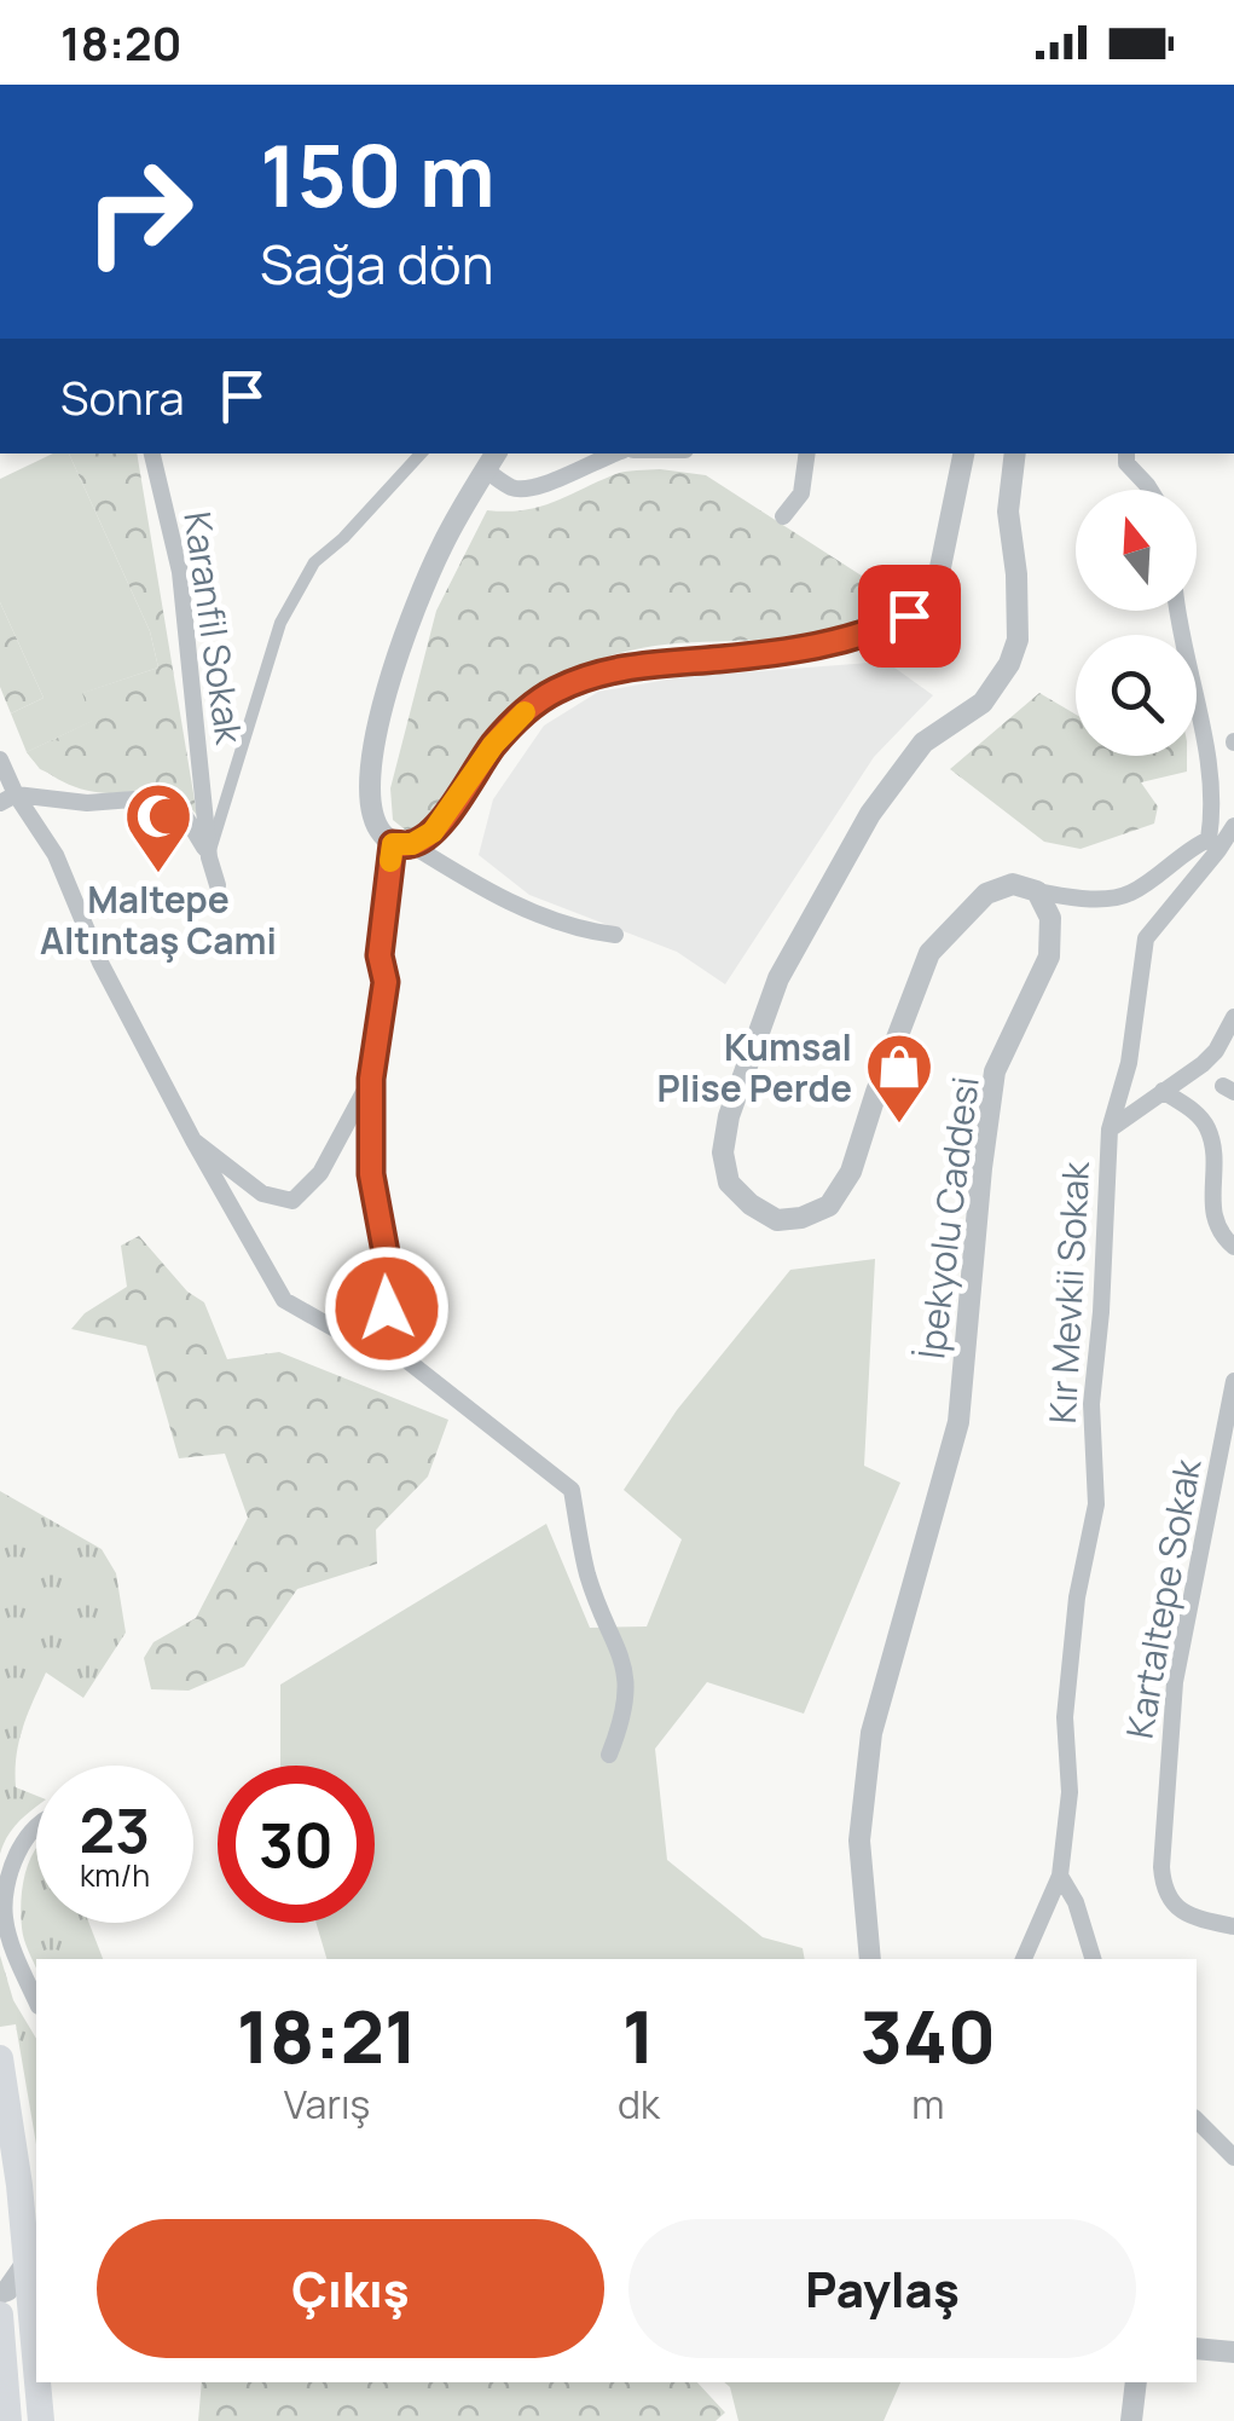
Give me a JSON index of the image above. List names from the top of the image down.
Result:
{
  "streets": {
    "street": [
      "Karanfil Sokak",
      "İpekyolu Caddesi",
      "Kır Mevkii Sokak",
      "Kartaltepe Sokak"
    ]
  },
  "places": {
    "mosque": ["Maltepe Altıntaş Cami"],
    "shop": ["Kumsal Plise Perde"]
  },
  "north": "top",
  "page": {
    "status": "18:20",
    "turn": ["150 m", "Sağa dön"],
    "then": "Sonra",
    "speed": "23 km/h",
    "limit": "30",
    "eta": [
      "18:21",
      "Varış",
      "1",
      "dk",
      "340",
      "m"
    ],
    "buttons": ["Çıkış", "Paylaş"]
  }
}
